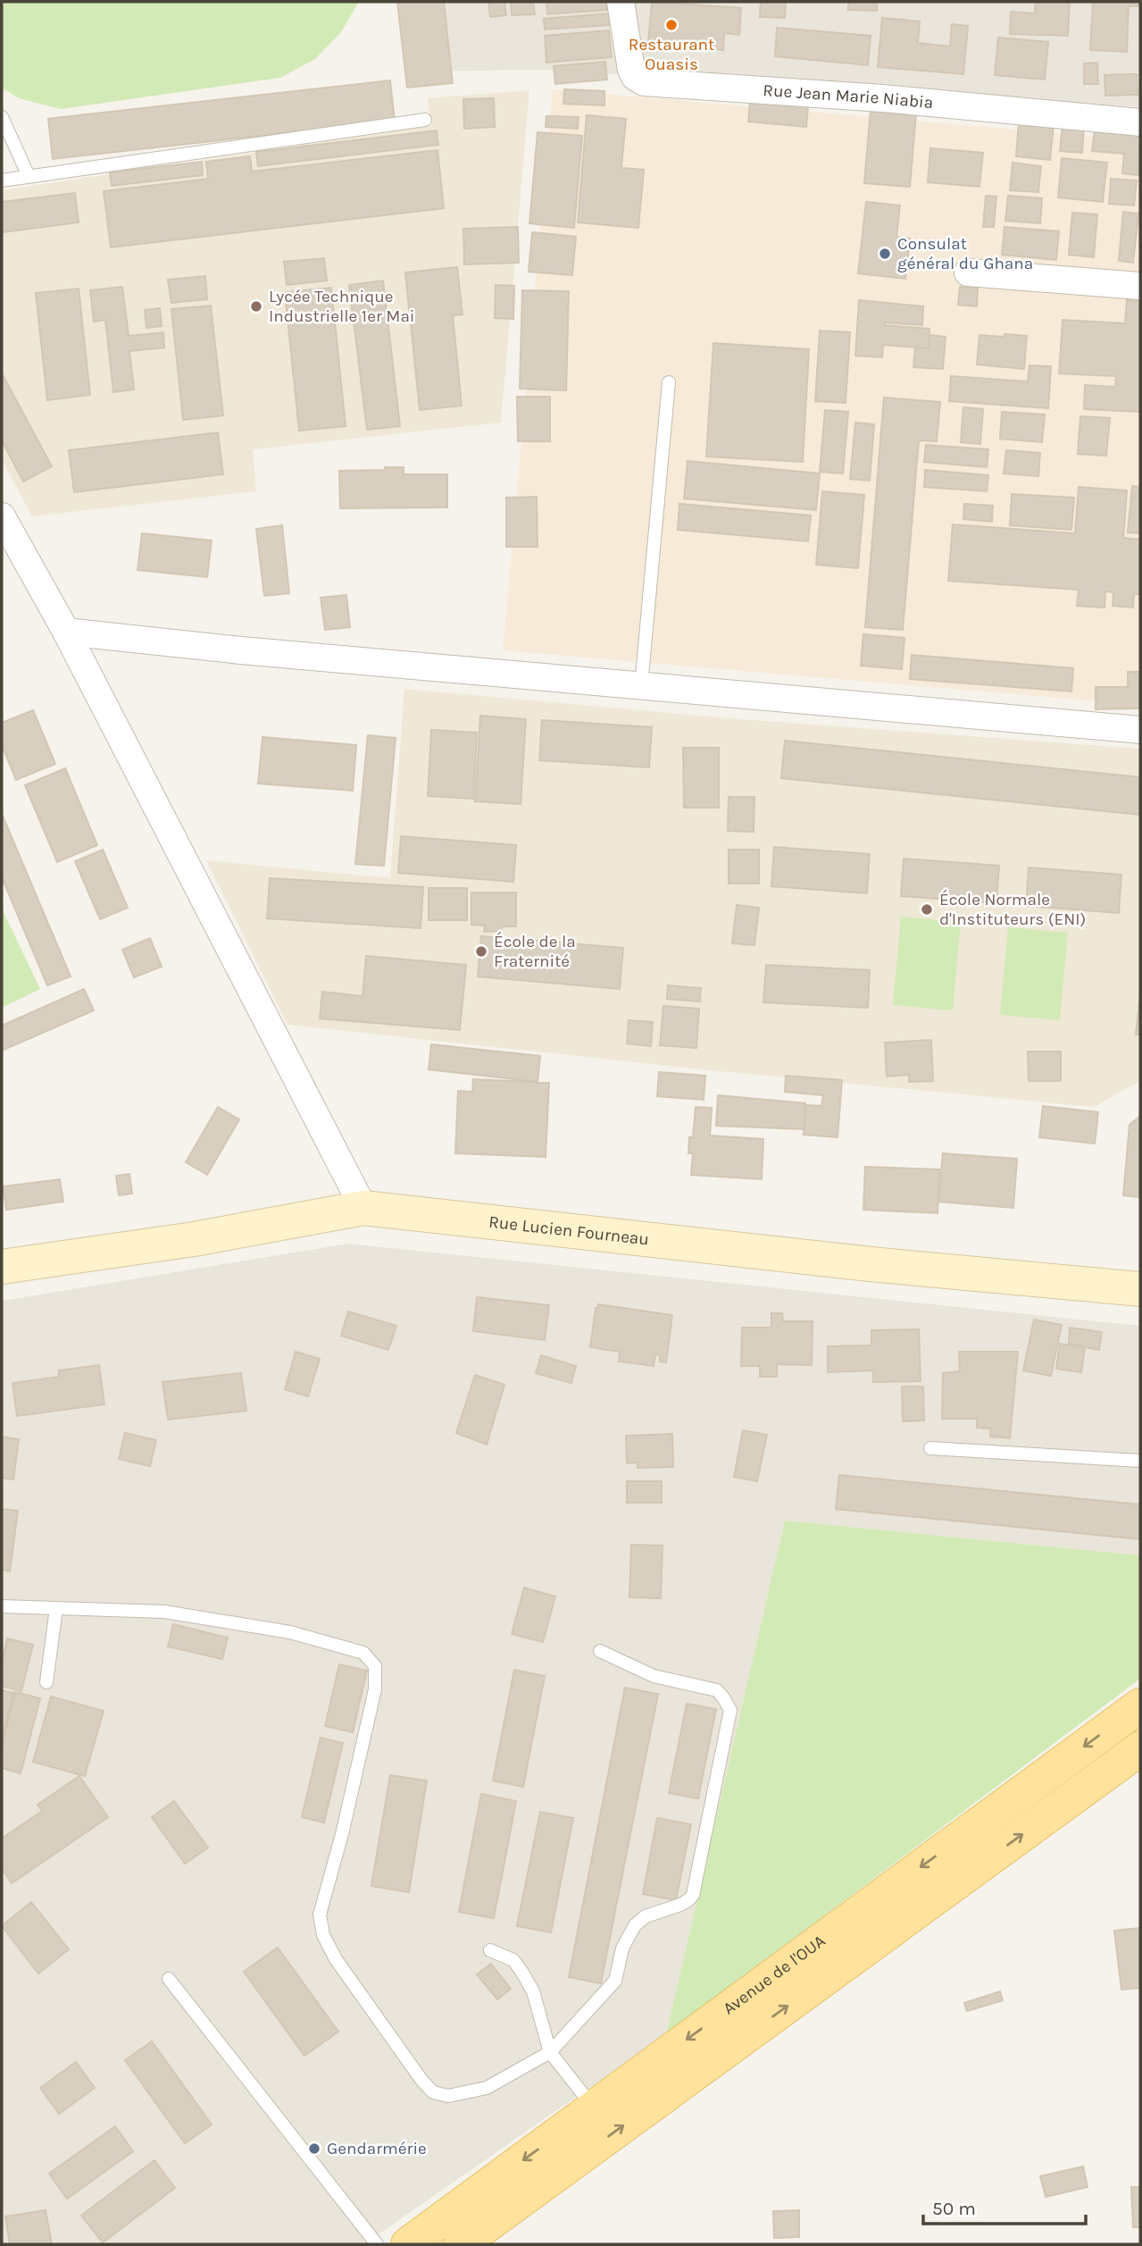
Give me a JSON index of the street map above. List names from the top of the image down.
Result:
{
  "streets": {
    "main road": ["Avenue de l'OUA"],
    "street": ["Rue Jean Marie Niabia", "Rue Lucien Fourneau"]
  },
  "places": [
    "Restaurant Ouasis",
    "Consulat général du Ghana",
    "Lycée Technique Industrielle 1er Mai",
    "École Normale d'Instituteurs (ENI)",
    "École de la Fraternité",
    "Gendarmérie"
  ],
  "scale_bar": "50 m"
}
